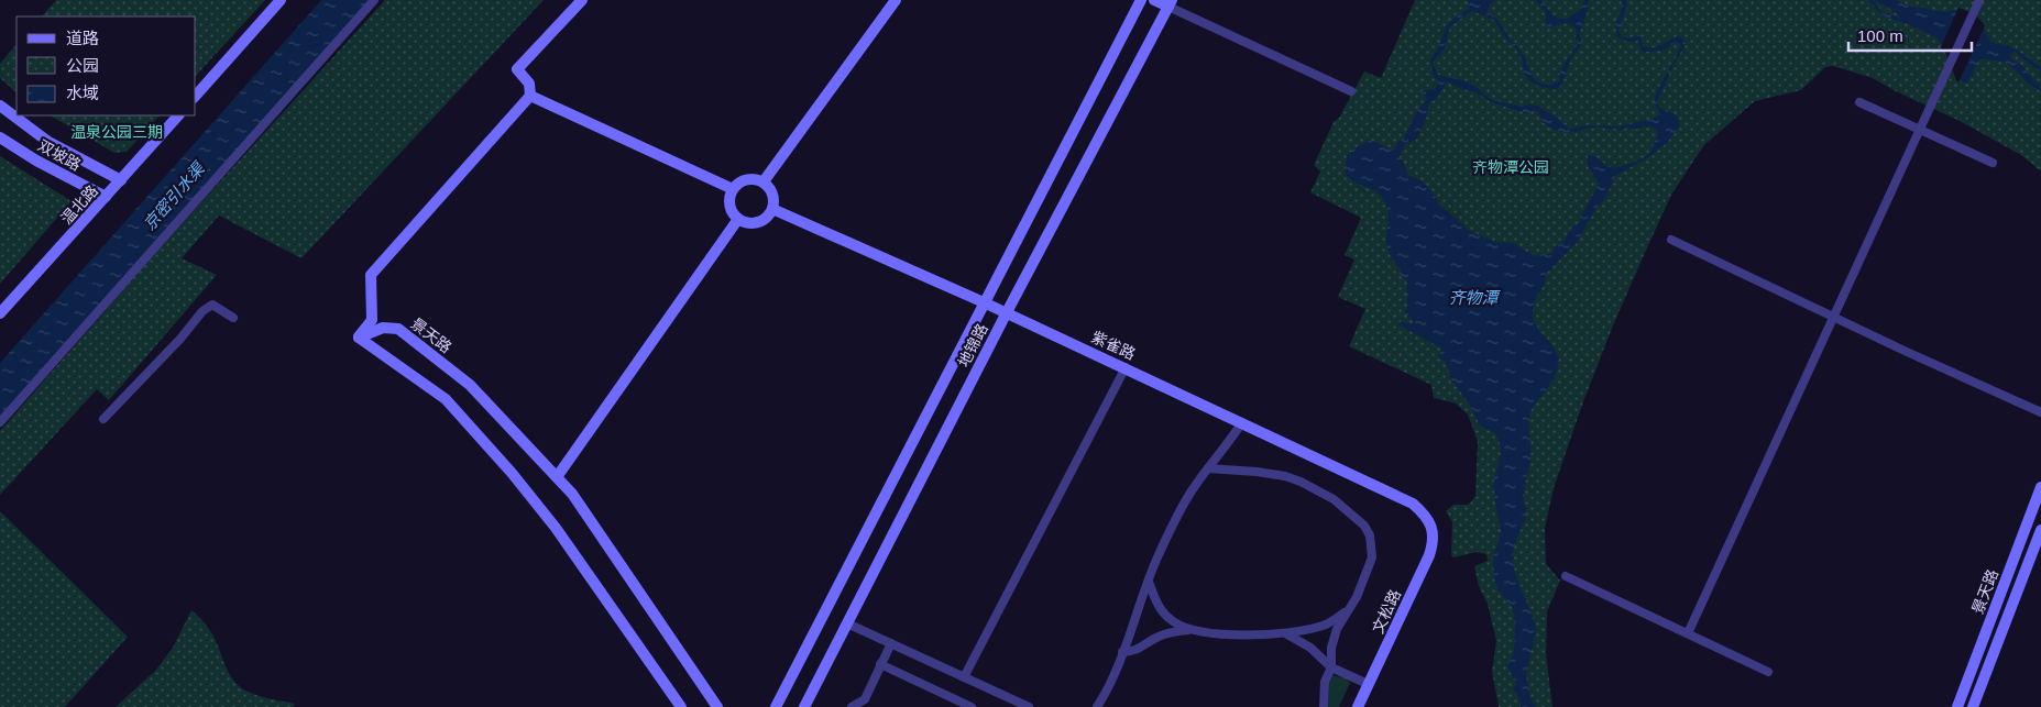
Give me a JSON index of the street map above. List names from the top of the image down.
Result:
{
  "streets": {
    "street": [
      "双坡路",
      "温北路",
      "景天路",
      "地锦路",
      "紫雀路",
      "文松路"
    ]
  },
  "crossings": [
    ["双坡路", "温北路"],
    ["地锦路", "紫雀路"],
    ["紫雀路", "文松路"]
  ],
  "water": ["京密引水渠", "齐物潭"],
  "parks": ["温泉公园三期", "齐物潭公园"],
  "legend": ["道路", "公园", "水域"],
  "scale_bar": "100 m"
}
